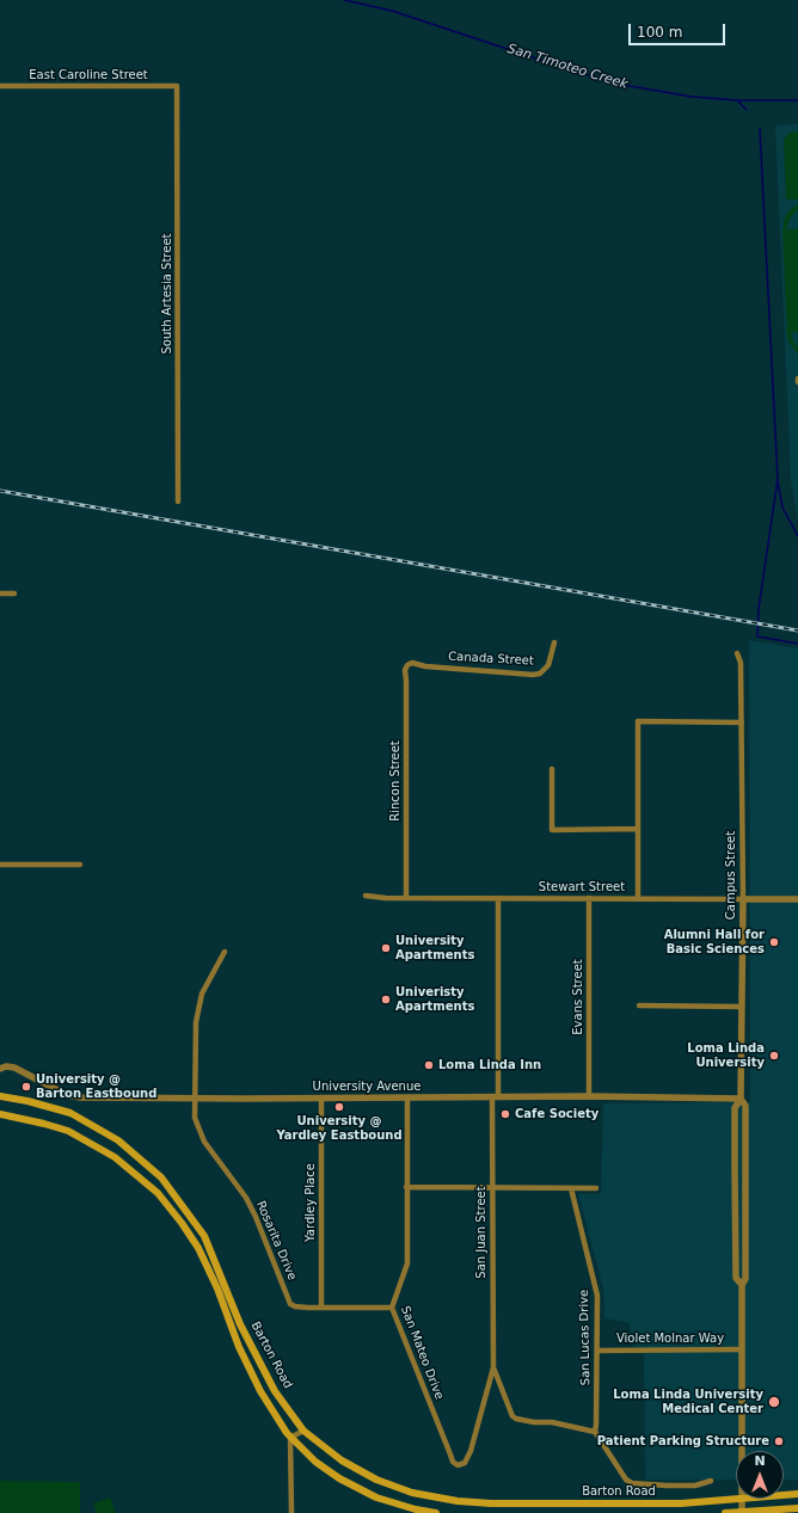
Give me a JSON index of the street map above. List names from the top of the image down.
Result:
{
  "streets": {
    "main road": ["Barton Road"],
    "street": [
      "East Caroline Street",
      "South Artesia Street",
      "Canada Street",
      "Rincon Street",
      "Campus Street",
      "Stewart Street",
      "Evans Street",
      "University Avenue",
      "Yardley Place",
      "San Juan Street",
      "Rosarita Drive",
      "San Lucas Drive",
      "Violet Molnar Way",
      "San Mateo Drive"
    ]
  },
  "crossings": [
    ["East Caroline Street", "South Artesia Street"],
    ["Canada Street", "Rincon Street"],
    ["Rincon Street", "Stewart Street"],
    ["Campus Street", "Stewart Street"],
    ["Campus Street", "University Avenue"],
    ["Campus Street", "Violet Molnar Way"],
    ["Stewart Street", "Evans Street"],
    ["Stewart Street", "San Juan Street"],
    ["Evans Street", "University Avenue"],
    ["University Avenue", "Yardley Place"],
    ["University Avenue", "San Juan Street"],
    ["University Avenue", "Rosarita Drive"],
    ["University Avenue", "San Mateo Drive"],
    ["Yardley Place", "Rosarita Drive"],
    ["San Juan Street", "San Lucas Drive"],
    ["San Juan Street", "San Mateo Drive"],
    ["Rosarita Drive", "San Mateo Drive"],
    ["San Lucas Drive", "Violet Molnar Way"]
  ],
  "water": ["San Timoteo Creek"],
  "places": [
    "Alumni Hall for Basic Sciences",
    "University Apartments",
    "Univeristy Apartments",
    "Loma Linda University",
    "Loma Linda Inn",
    "University @ Barton Eastbound",
    "University @ Yardley Eastbound",
    "Cafe Society",
    "Loma Linda University Medical Center",
    "Patient Parking Structure"
  ],
  "scale_bar": "100 m",
  "north": "top"
}
